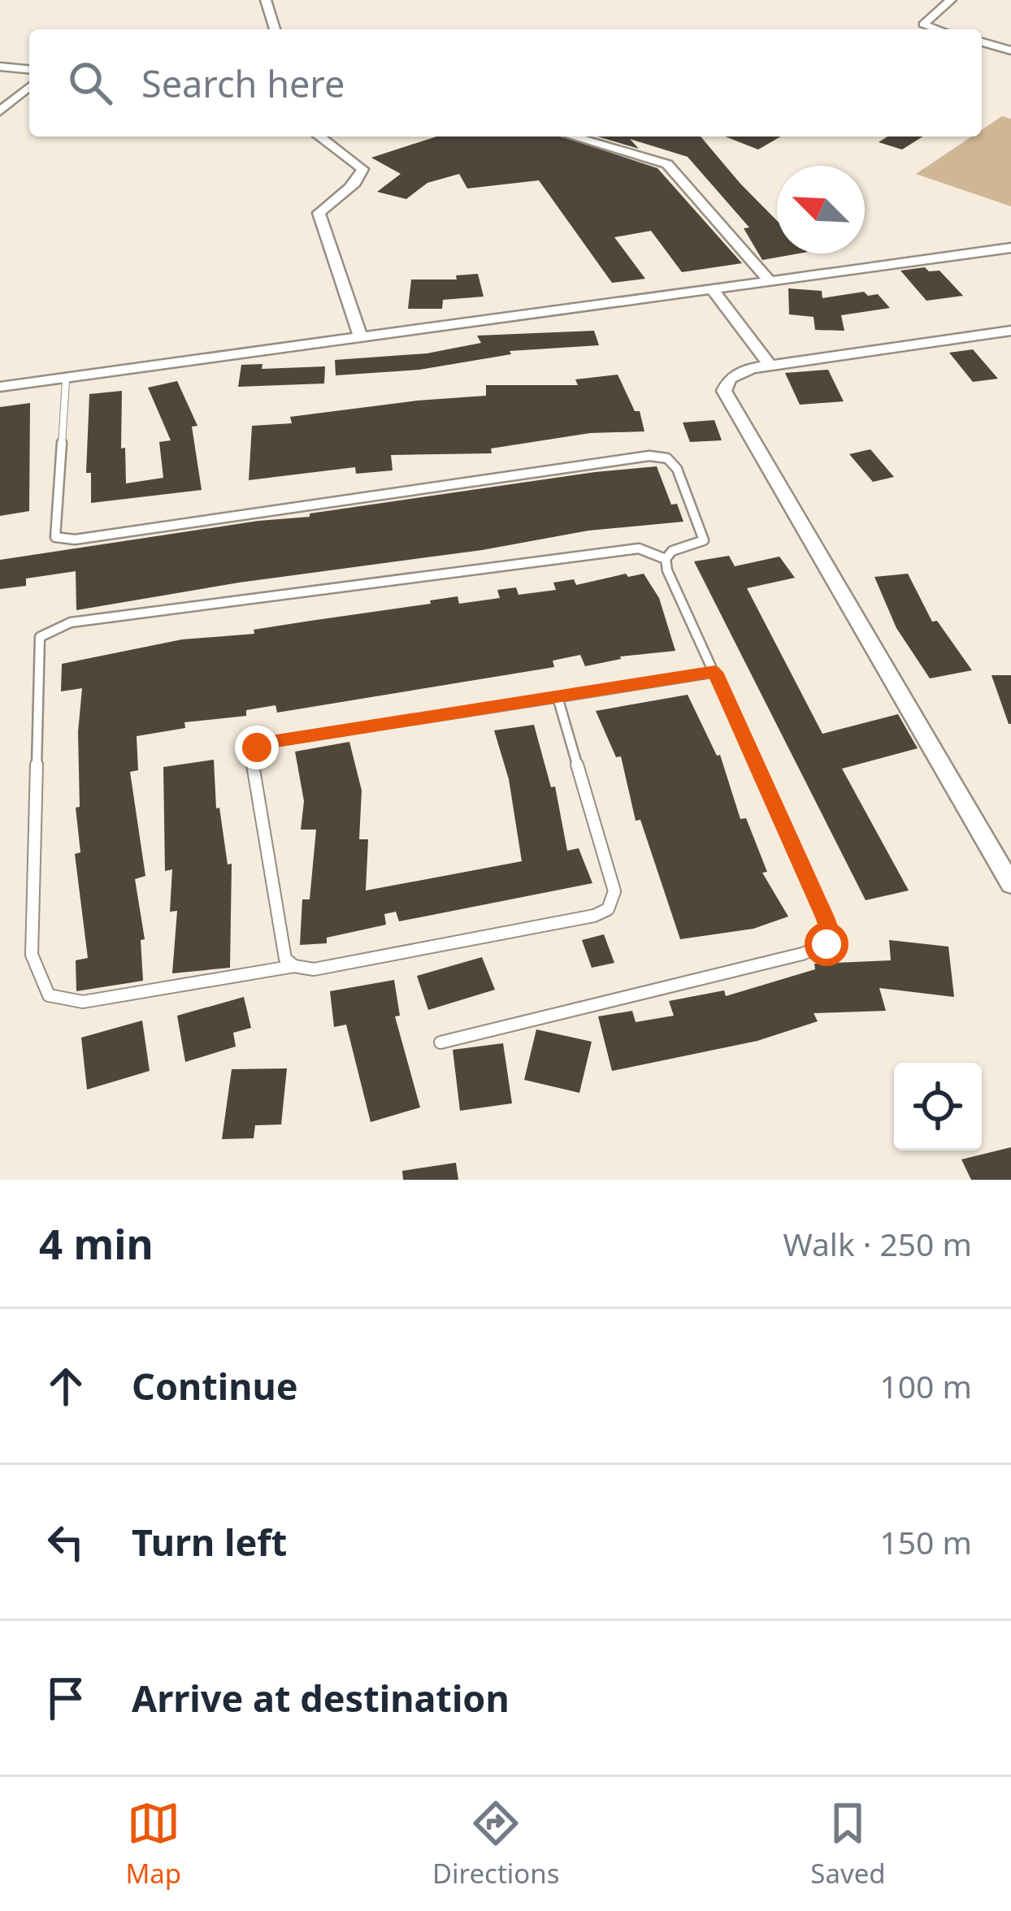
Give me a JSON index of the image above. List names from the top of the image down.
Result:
{
  "north": "top left",
  "page": {
    "search": "Search here",
    "heading": ["4 min", "Walk · 250 m"],
    "list": [
      ["Continue", "100 m"],
      ["Turn left", "150 m"],
      "Arrive at destination"
    ],
    "nav": ["Map", "Directions", "Saved"]
  }
}
